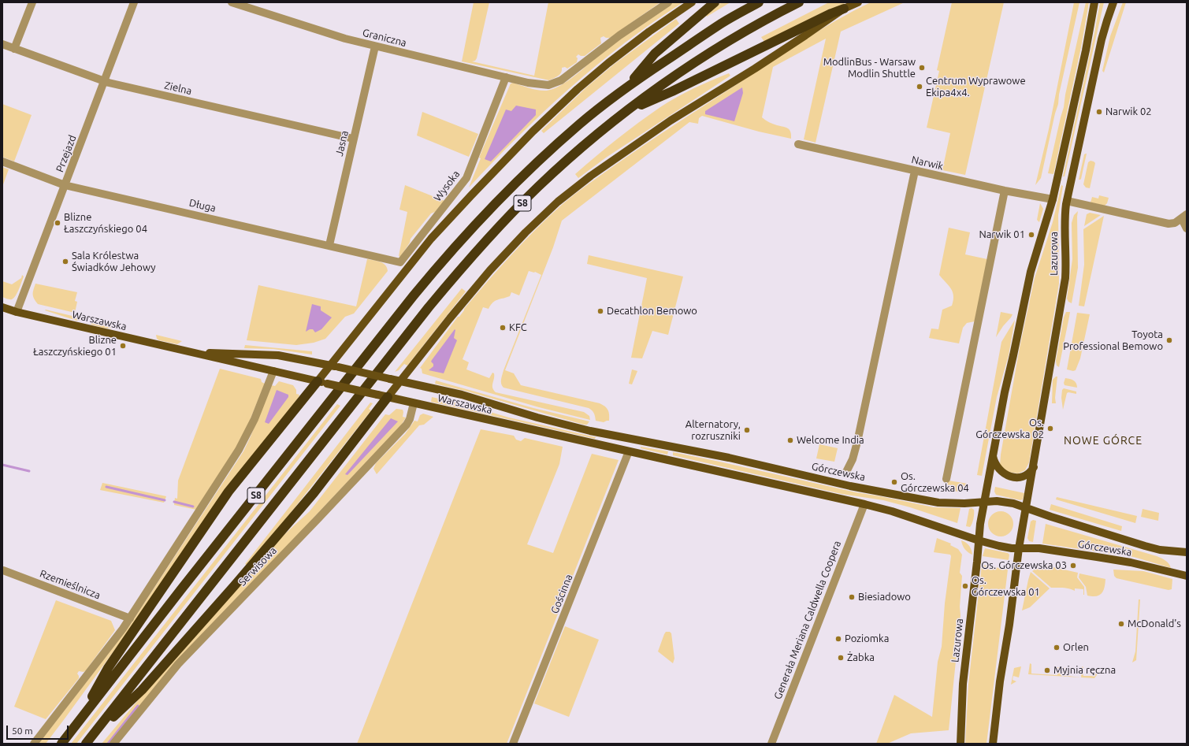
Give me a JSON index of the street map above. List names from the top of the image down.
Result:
{
  "streets": {
    "highway": ["S8"],
    "main road": ["Lazurowa", "Warszawska", "Górczewska"],
    "street": [
      "Graniczna",
      "Zielna",
      "Jasna",
      "Przejazd",
      "Narwik",
      "Wysoka",
      "Długa",
      "Serwisowa",
      "Rzemieślnicza",
      "Gościnna",
      "Generała Meriana Caldwella Coopera"
    ]
  },
  "crossings": [
    ["Graniczna", "Jasna"],
    ["Graniczna", "Wysoka"],
    ["Zielna", "Jasna"],
    ["Zielna", "Przejazd"],
    ["Jasna", "Długa"],
    ["Przejazd", "Długa"],
    ["Przejazd", "Warszawska"],
    ["Narwik", "Lazurowa"],
    ["Wysoka", "Długa"],
    ["Lazurowa", "Górczewska"],
    ["Warszawska", "Górczewska"],
    ["Warszawska", "Serwisowa"],
    ["Warszawska", "Gościnna"],
    ["Warszawska", "Generała Meriana Caldwella Coopera"]
  ],
  "districts": ["NOWE GÓRCE"],
  "places": [
    "ModlinBus - Warsaw Modlin Shuttle",
    "Centrum Wyprawowe Ekipa4x4.",
    "Narwik 02",
    "Blizne Łaszczyńskiego 04",
    "Narwik 01",
    "Sala Królestwa Świadków Jehowy",
    "Decathlon Bemowo",
    "KFC",
    "Toyota Professional Bemowo",
    "Blizne Łaszczyńskiego 01",
    "Os. Górczewska 02",
    "Alternatory, rozruszniki",
    "Welcome India",
    "Os. Górczewska 04",
    "Os. Górczewska 03",
    "Os. Górczewska 01",
    "Biesiadowo",
    "McDonald's",
    "Poziomka",
    "Orlen",
    "Żabka",
    "Myjnia ręczna"
  ],
  "scale_bar": "50 m"
}
